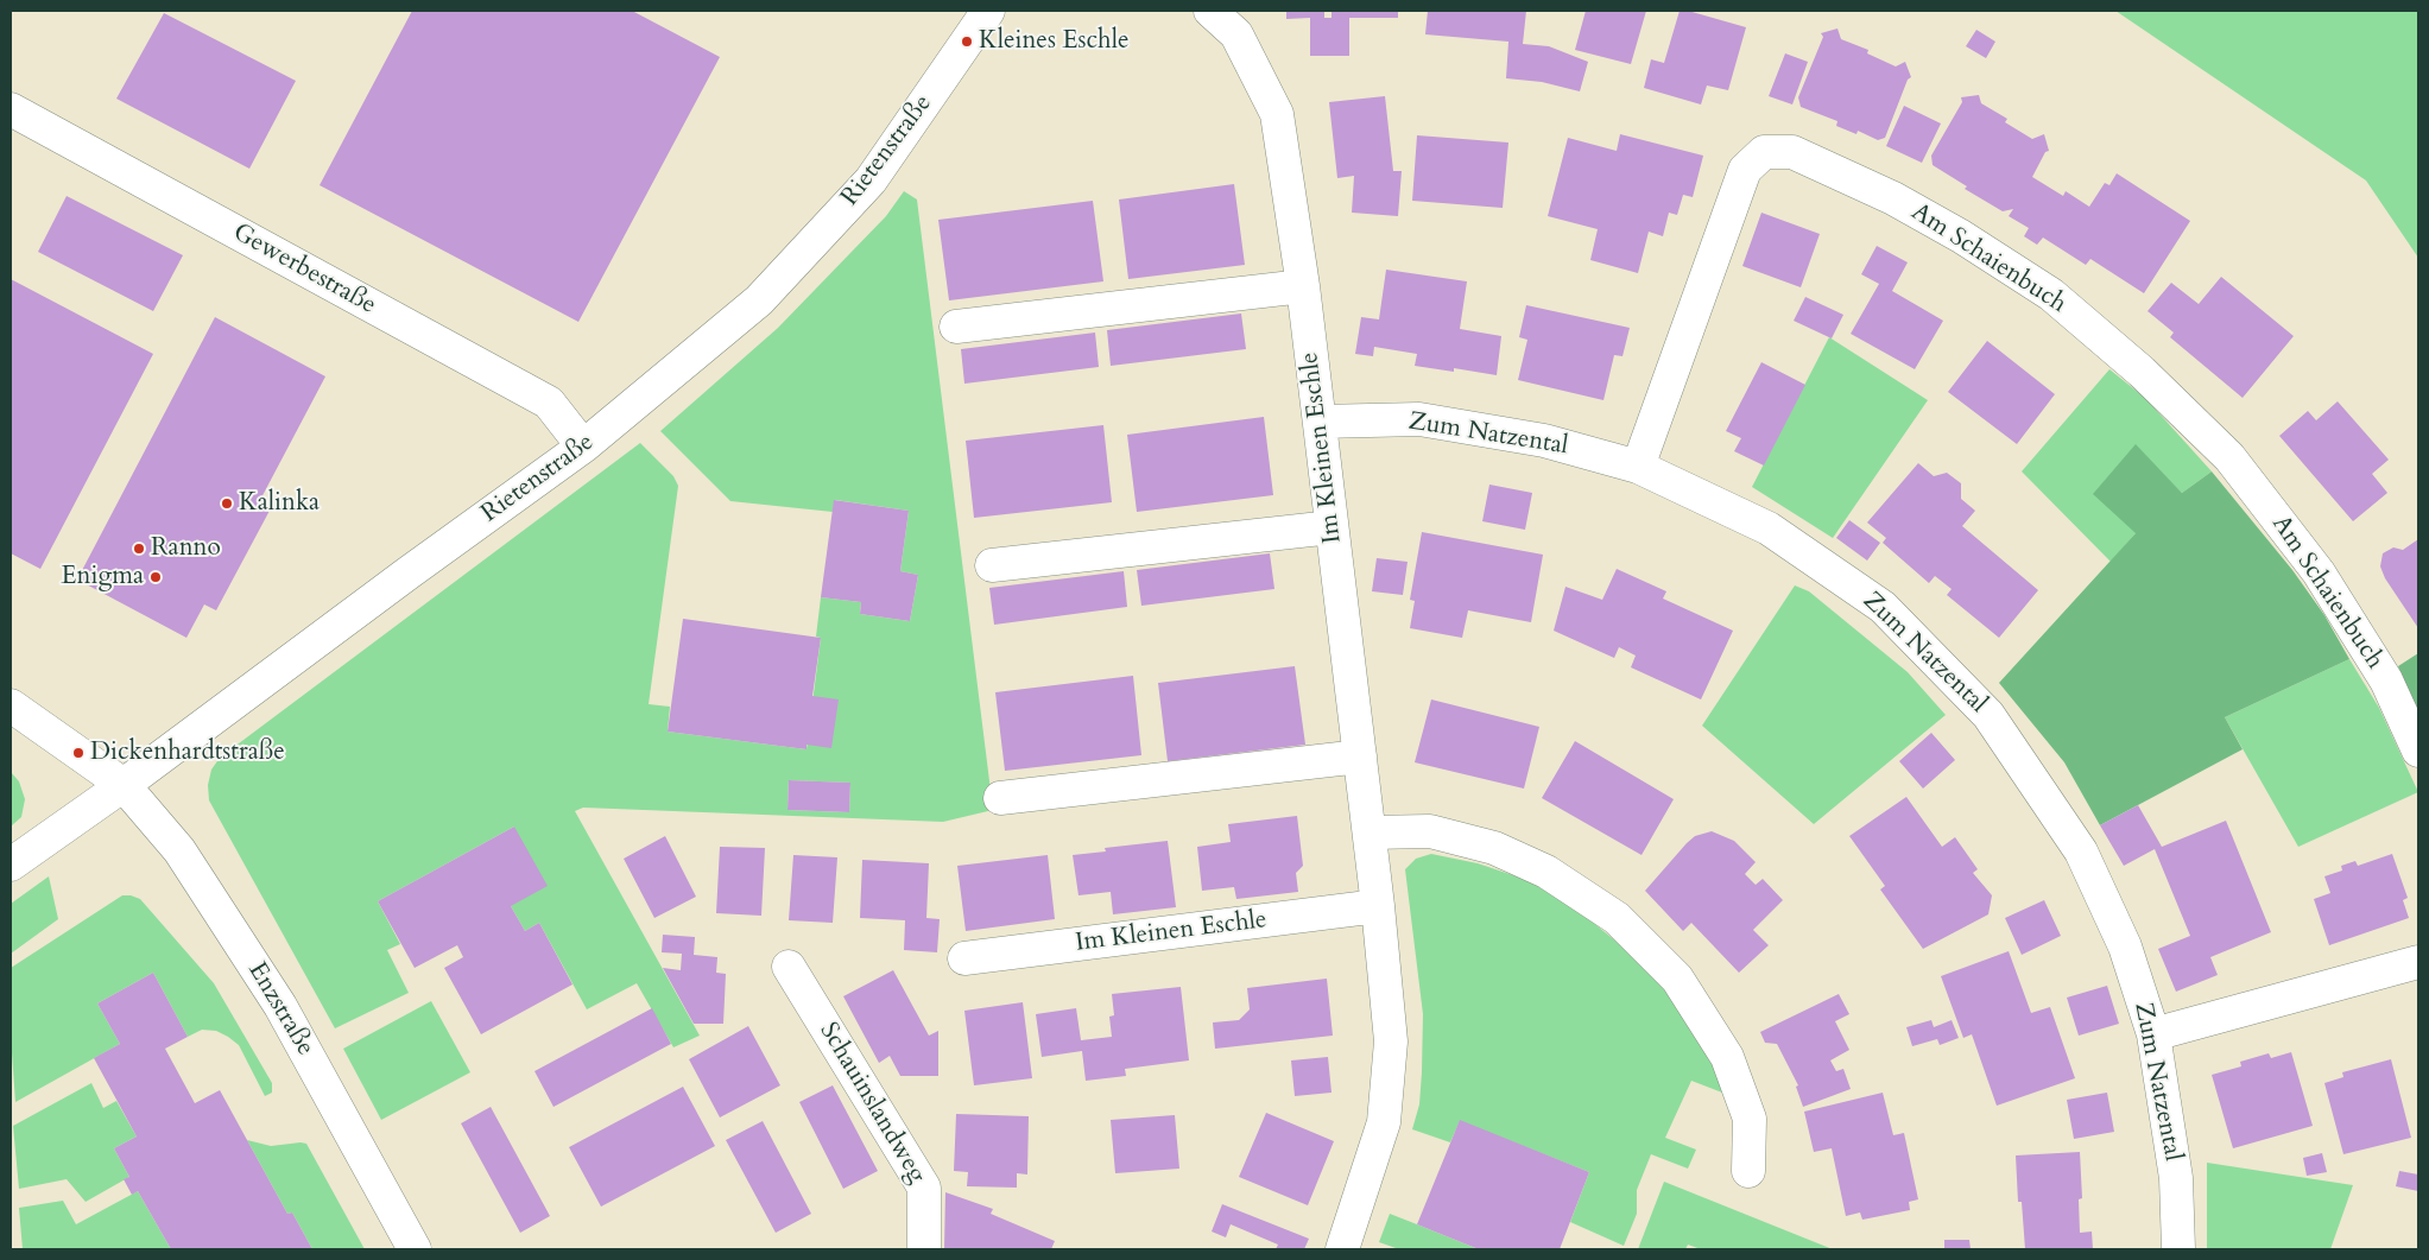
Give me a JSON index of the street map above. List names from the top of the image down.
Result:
{
  "streets": {
    "street": [
      "Rietenstraße",
      "Am Schaienbuch",
      "Gewerbestraße",
      "Zum Natzental",
      "Im Kleinen Eschle",
      "Enzstraße",
      "Schauinslandweg"
    ]
  },
  "crossings": [
    ["Rietenstraße", "Gewerbestraße"],
    ["Rietenstraße", "Enzstraße"],
    ["Am Schaienbuch", "Zum Natzental"],
    ["Zum Natzental", "Im Kleinen Eschle"]
  ],
  "places": [
    "Kleines Eschle",
    "Kalinka",
    "Ranno",
    "Enigma",
    "Dickenhardtstraße"
  ]
}
